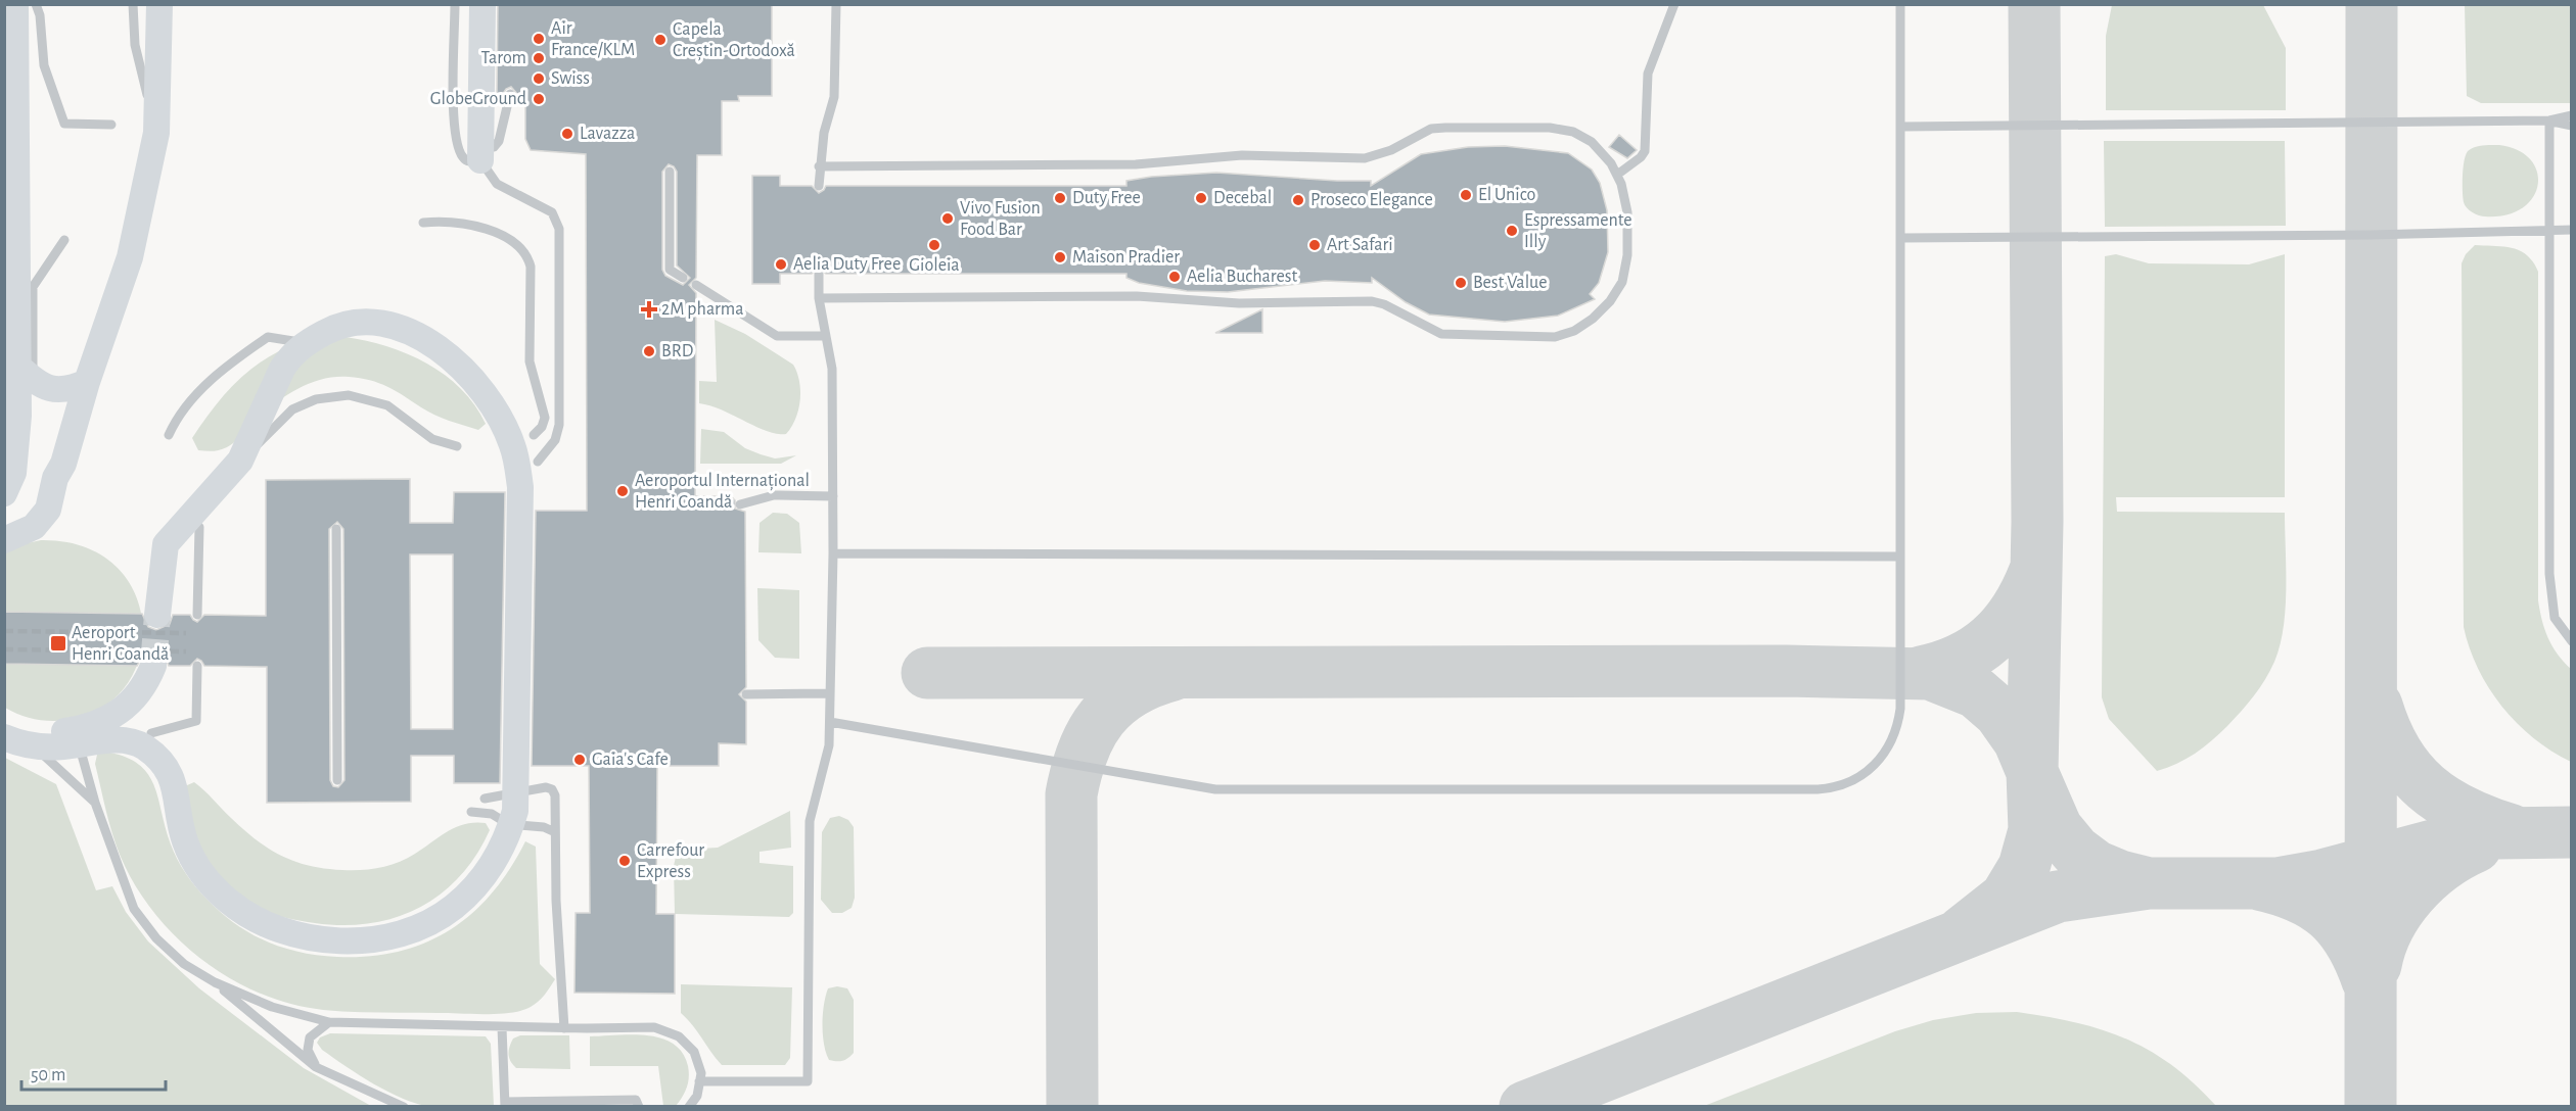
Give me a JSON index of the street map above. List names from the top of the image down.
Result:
{
  "places": {
    "other": [
      "Air France/KLM",
      "Capela Creștin-Ortodoxă",
      "Tarom",
      "Swiss",
      "GlobeGround",
      "Lavazza",
      "El Unico",
      "Duty Free",
      "Decebal",
      "Proseco Elegance",
      "Vivo Fusion Food Bar",
      "Espressamente Illy",
      "Gioleia",
      "Art Safari",
      "Maison Pradier",
      "Aelia Duty Free",
      "Aelia Bucharest",
      "Best Value",
      "BRD",
      "Aeroportul Internațional Henri Coandă",
      "Gaia's Cafe",
      "Carrefour Express"
    ],
    "health": ["2M pharma"],
    "transit": ["Aeroport Henri Coandă"]
  },
  "scale_bar": "50 m"
}
